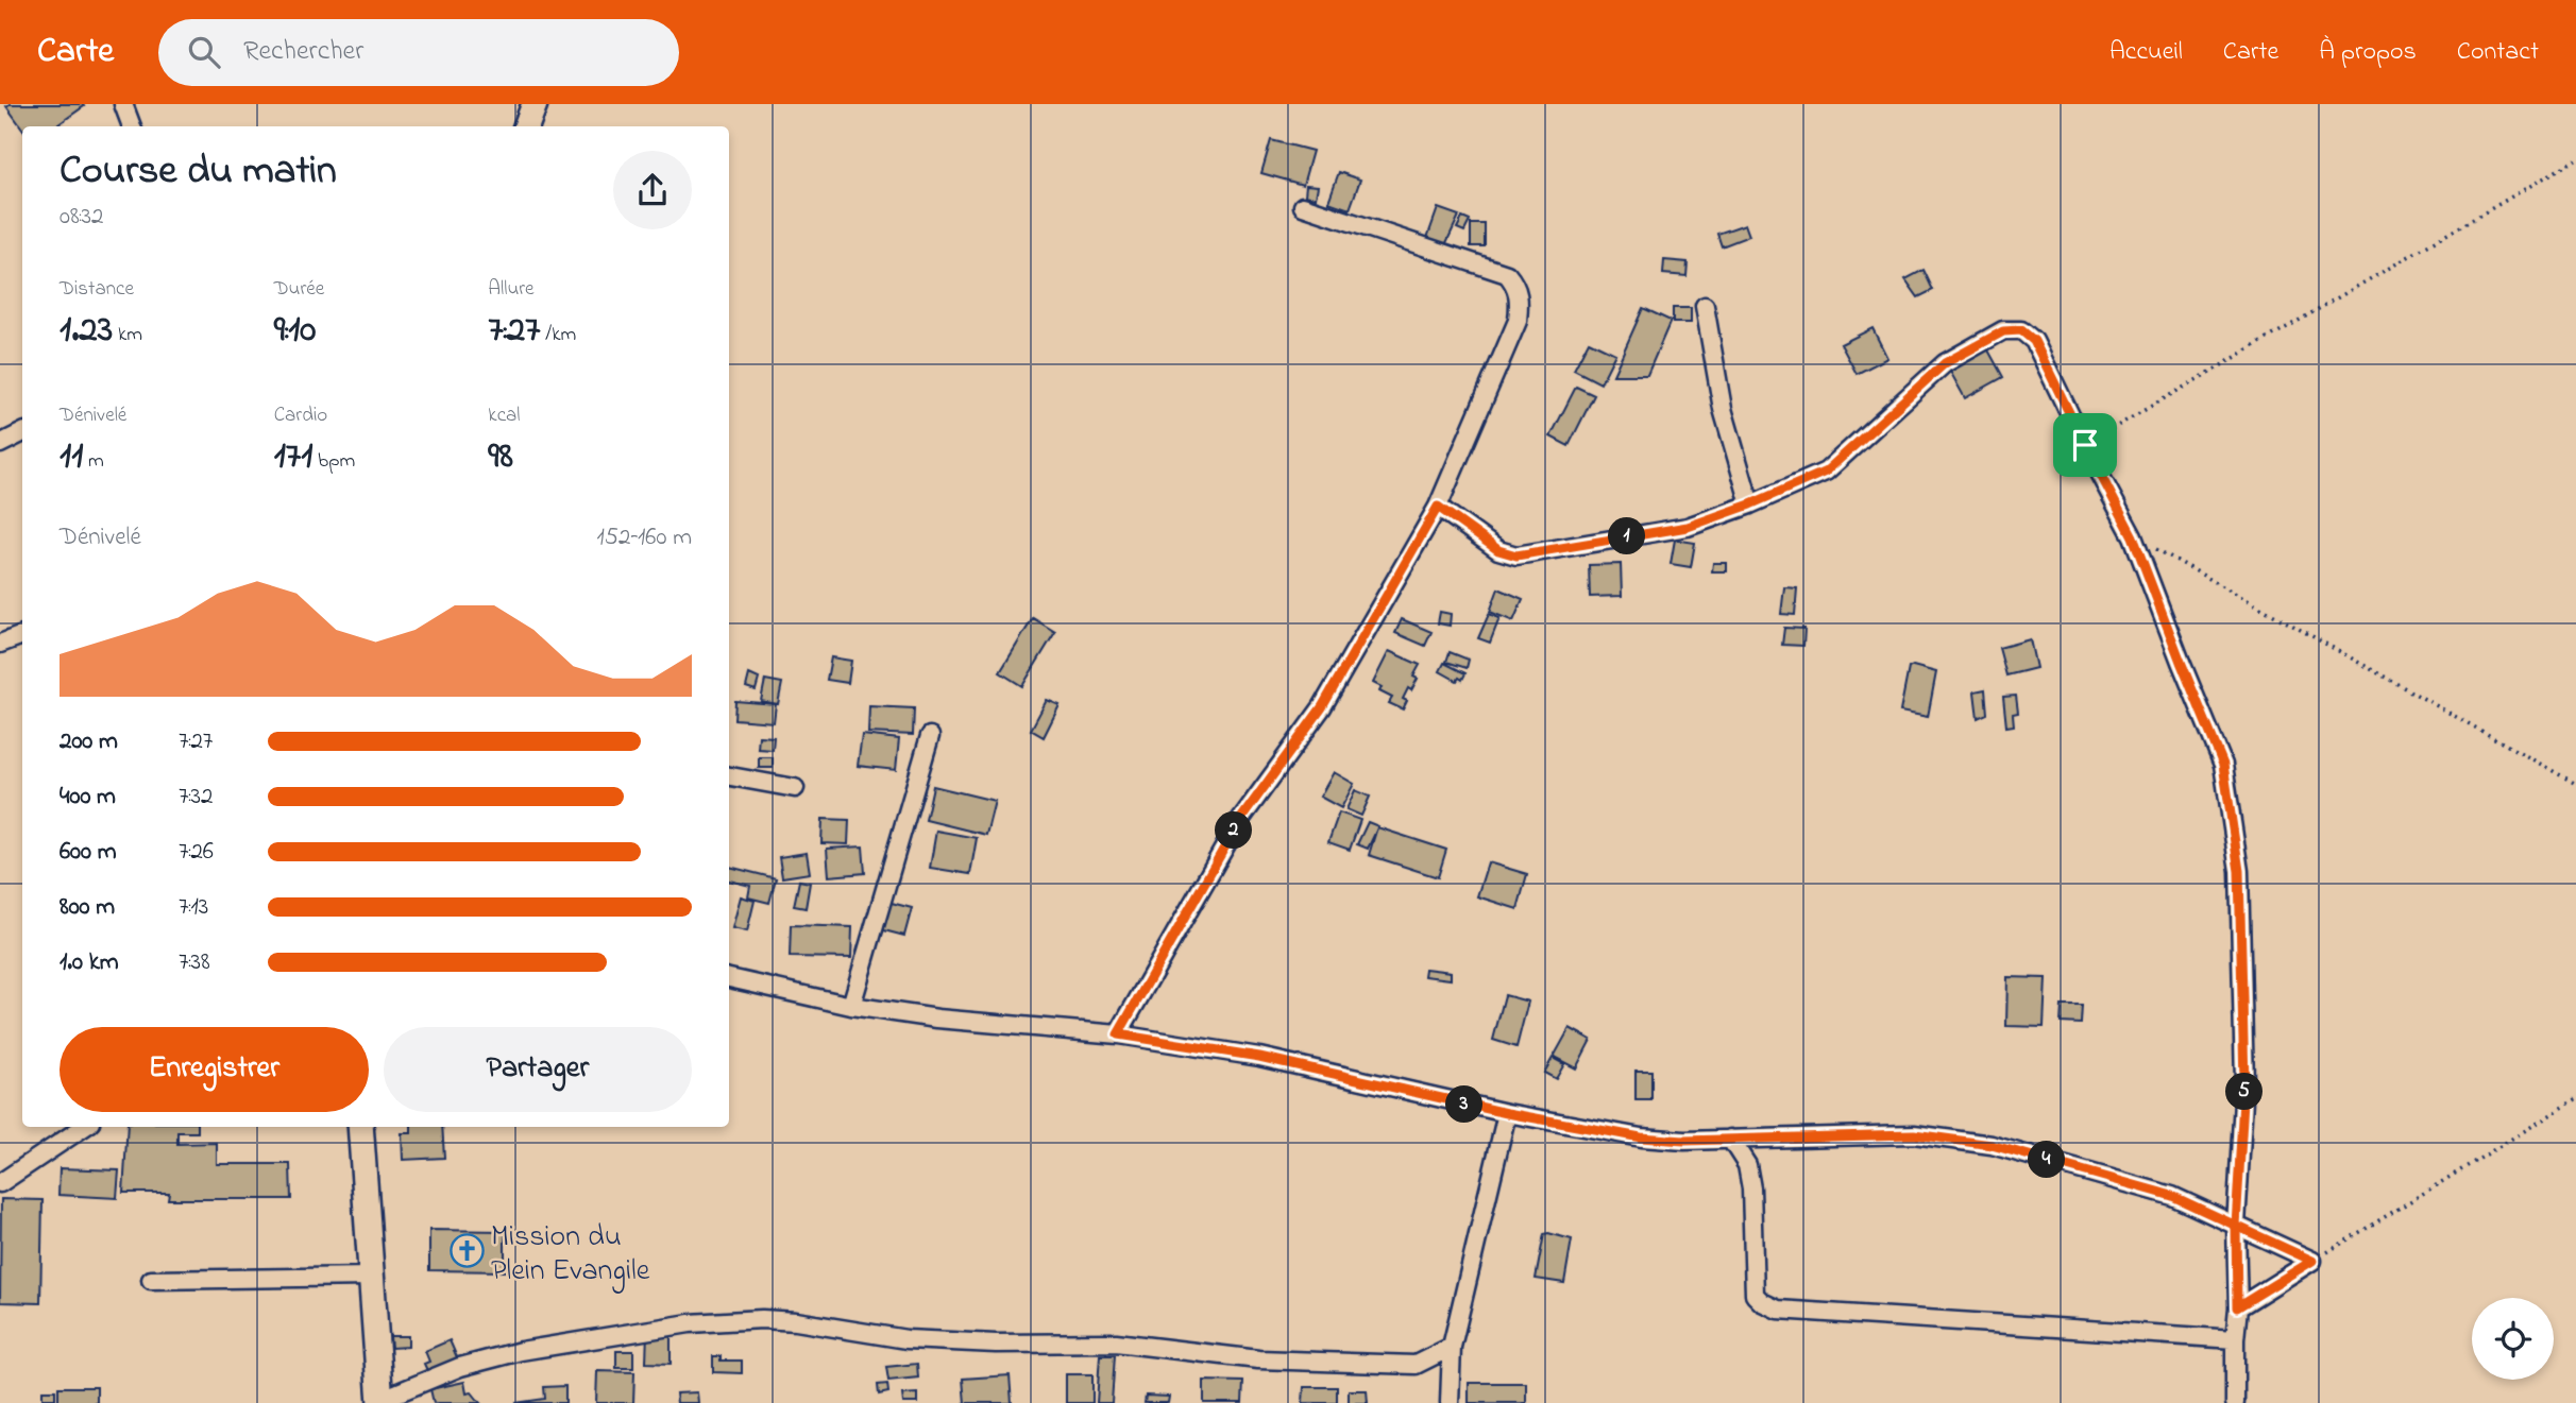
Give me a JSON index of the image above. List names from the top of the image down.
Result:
{
  "places": {
    "church": ["Mission du Plein Evangile"]
  },
  "page": {
    "header": "Carte",
    "search": "Rechercher",
    "nav": [
      "Accueil",
      "Carte",
      "À propos",
      "Contact"
    ],
    "heading": ["Course du matin", "08:32"],
    "stats": [
      ["Distance", "1.23 km"],
      ["Durée", "9:10"],
      ["Allure", "7:27 /km"],
      ["Dénivelé", "11 m"],
      ["Cardio", "171 bpm"],
      ["kcal", "98"]
    ],
    "chart": ["Dénivelé", "152–160 m"],
    "pins": [
      "1",
      "2",
      "5",
      "3",
      "4"
    ],
    "list": [
      {
        "name": "200 m",
        "note": "7:27"
      },
      {
        "name": "400 m",
        "note": "7:32"
      },
      {
        "name": "600 m",
        "note": "7:26"
      },
      {
        "name": "800 m",
        "note": "7:13"
      },
      {
        "name": "1.0 km",
        "note": "7:38"
      }
    ],
    "buttons": ["Enregistrer", "Partager"]
  }
}
